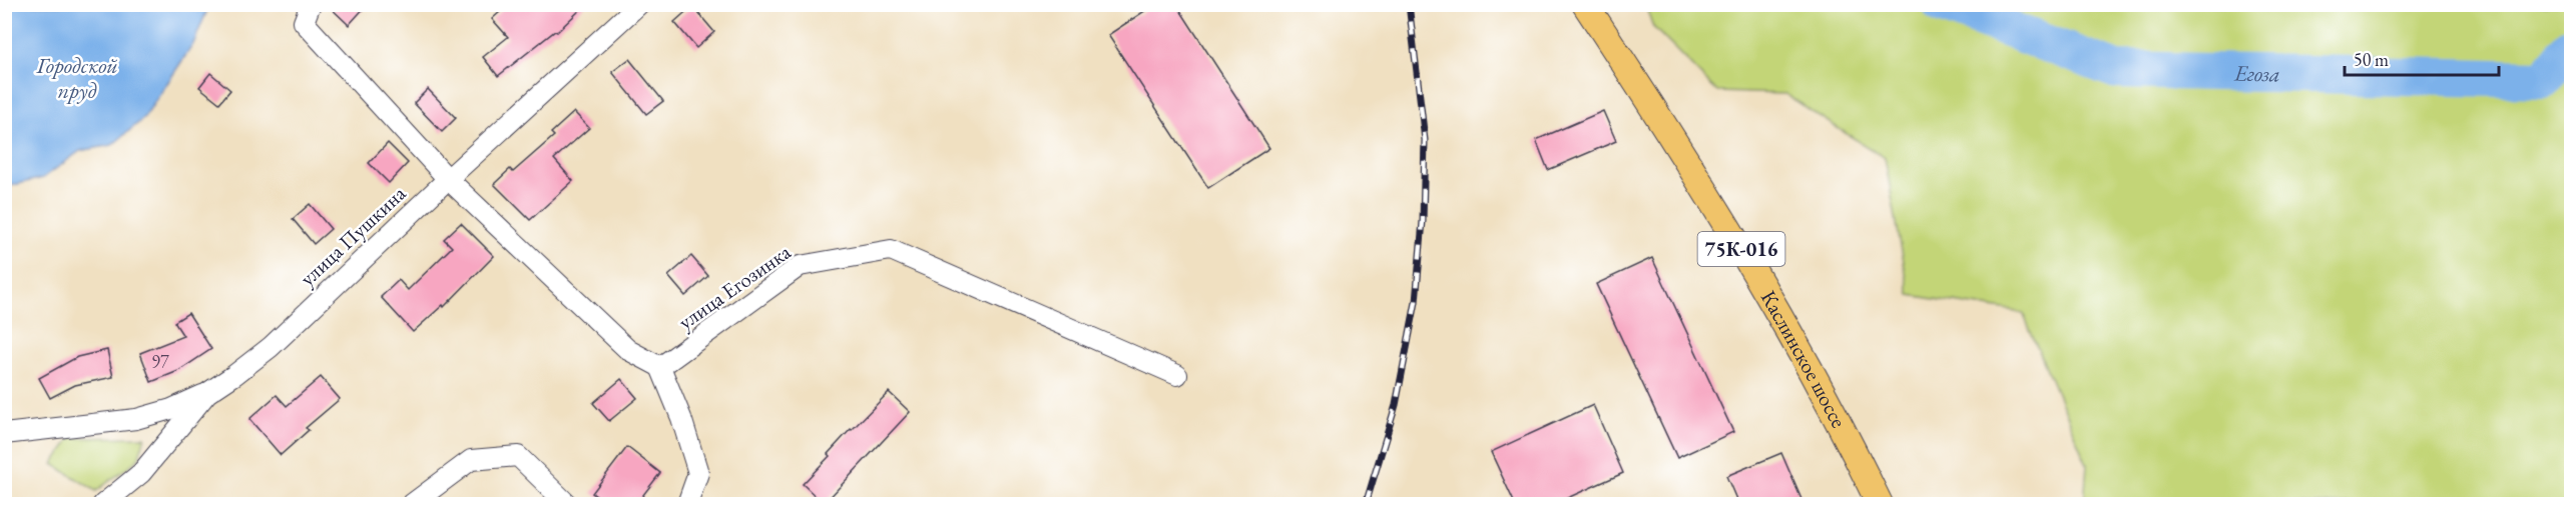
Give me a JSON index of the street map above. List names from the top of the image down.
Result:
{
  "streets": {
    "main road": ["75К-016", "Каслинское шоссе"],
    "street": ["улица Пушкина", "улица Егозинка"]
  },
  "water": ["Городской пруд", "Егоза"],
  "house_numbers": ["97"],
  "scale_bar": "50 m"
}
